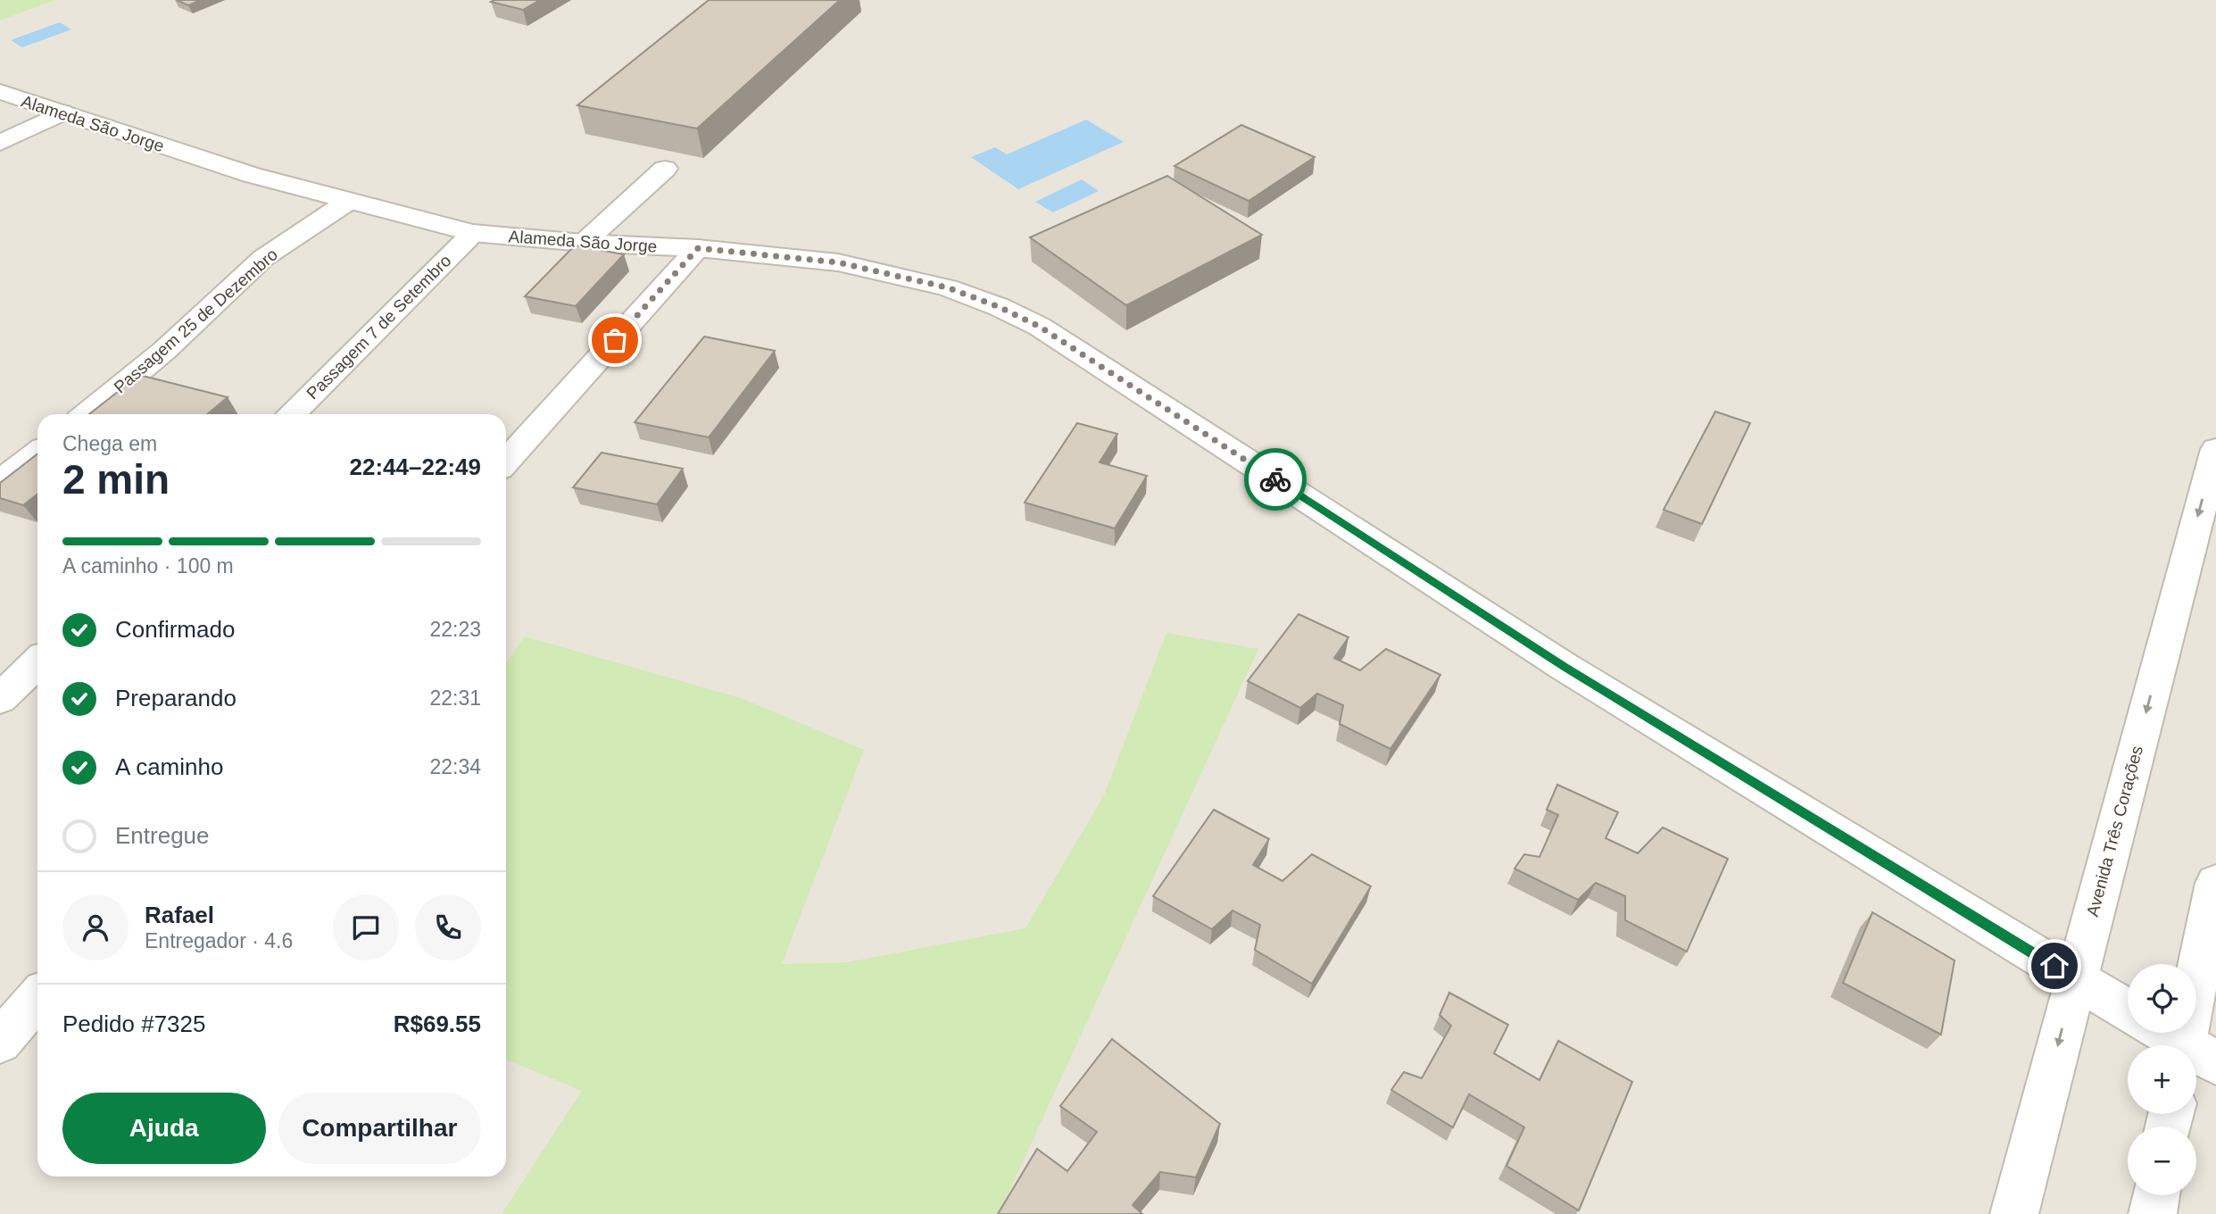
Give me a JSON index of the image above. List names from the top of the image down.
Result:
{
  "streets": {
    "street": [
      "Alameda São Jorge",
      "Passagem 25 de Dezembro",
      "Passagem 7 de Setembro",
      "Avenida Três Corações"
    ]
  },
  "crossings": [
    ["Alameda São Jorge", "Passagem 25 de Dezembro"],
    ["Alameda São Jorge", "Passagem 7 de Setembro"],
    ["Alameda São Jorge", "Avenida Três Corações"]
  ],
  "one_way": ["Avenida Três Corações"],
  "page": {
    "heading": ["2 min", "Chega em", "22:44–22:49"],
    "panel": [
      "Rafael",
      "Entregador · 4.6",
      "Pedido #7325",
      "R$69.55"
    ],
    "bar": "A caminho · 100 m",
    "list": [
      ["Confirmado", "22:23"],
      ["Preparando", "22:31"],
      ["A caminho", "22:34"],
      "Entregue"
    ],
    "map_buttons": ["+", "−"],
    "buttons": ["Ajuda", "Compartilhar"]
  }
}
